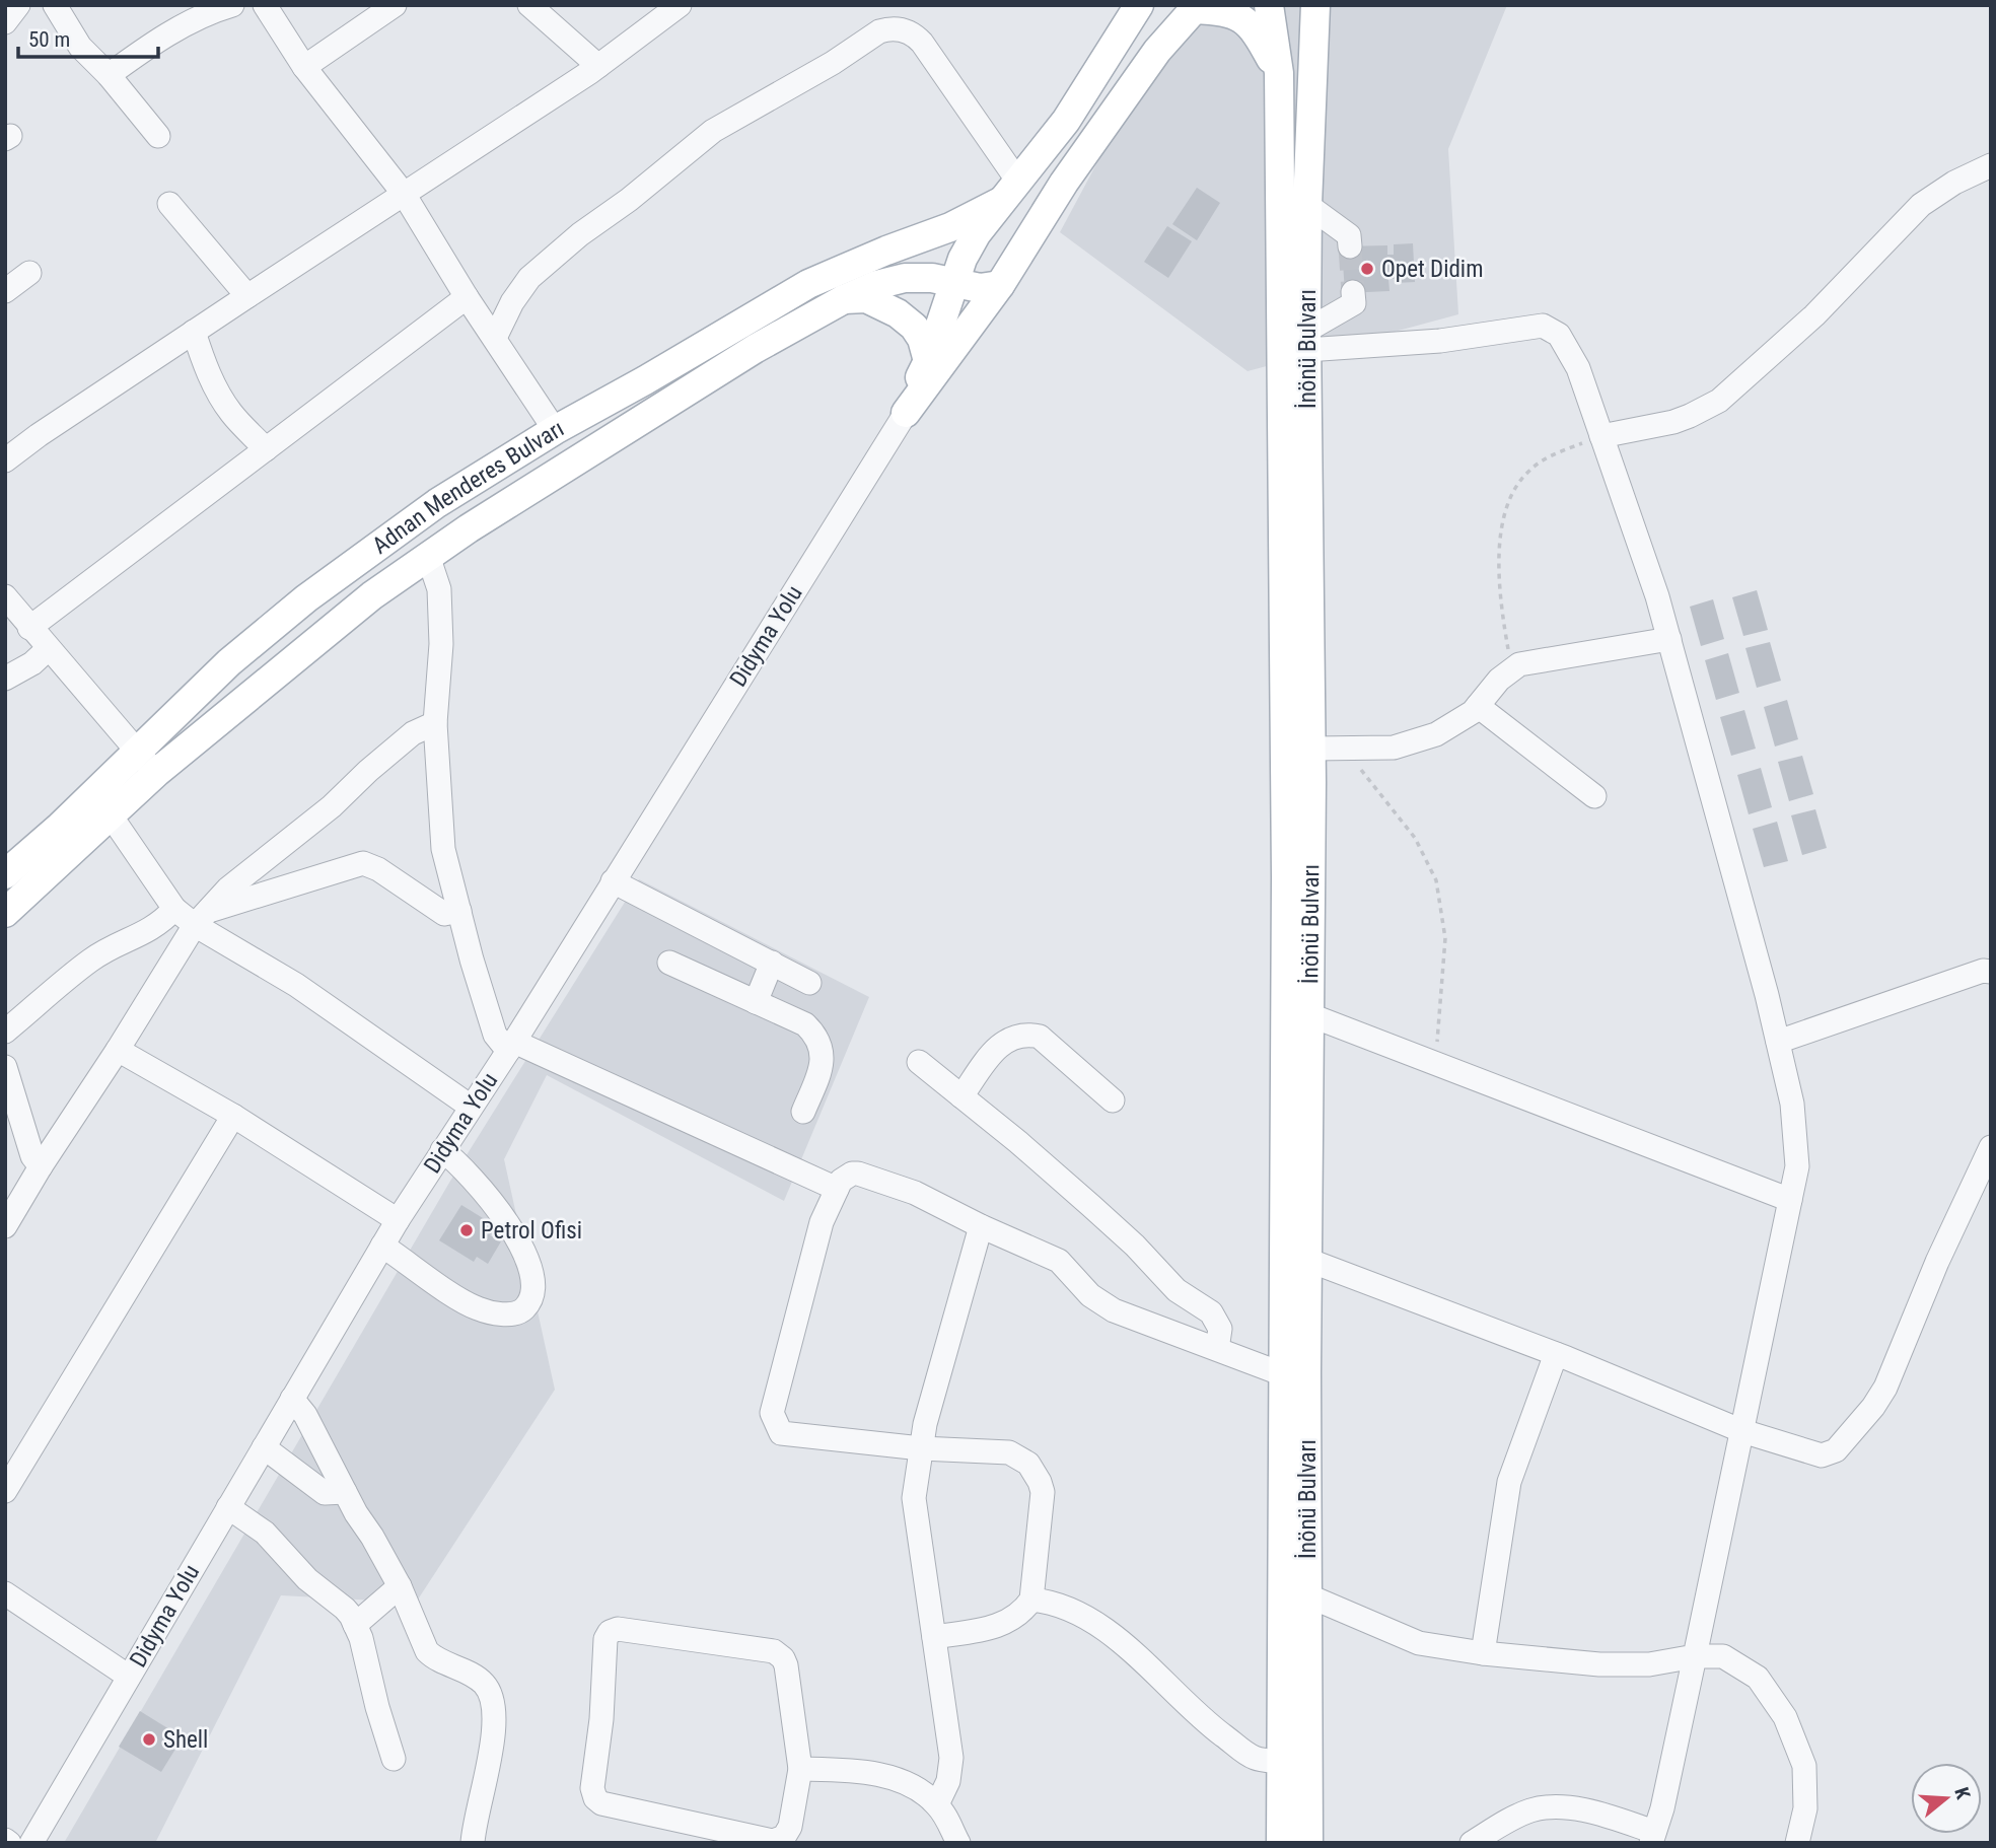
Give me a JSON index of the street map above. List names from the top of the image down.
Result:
{
  "streets": {
    "main road": ["İnönü Bulvarı", "Adnan Menderes Bulvarı"],
    "street": ["Didyma Yolu"]
  },
  "places": ["Opet Didim", "Petrol Ofisi", "Shell"],
  "scale_bar": "50 m",
  "north": "right"
}
